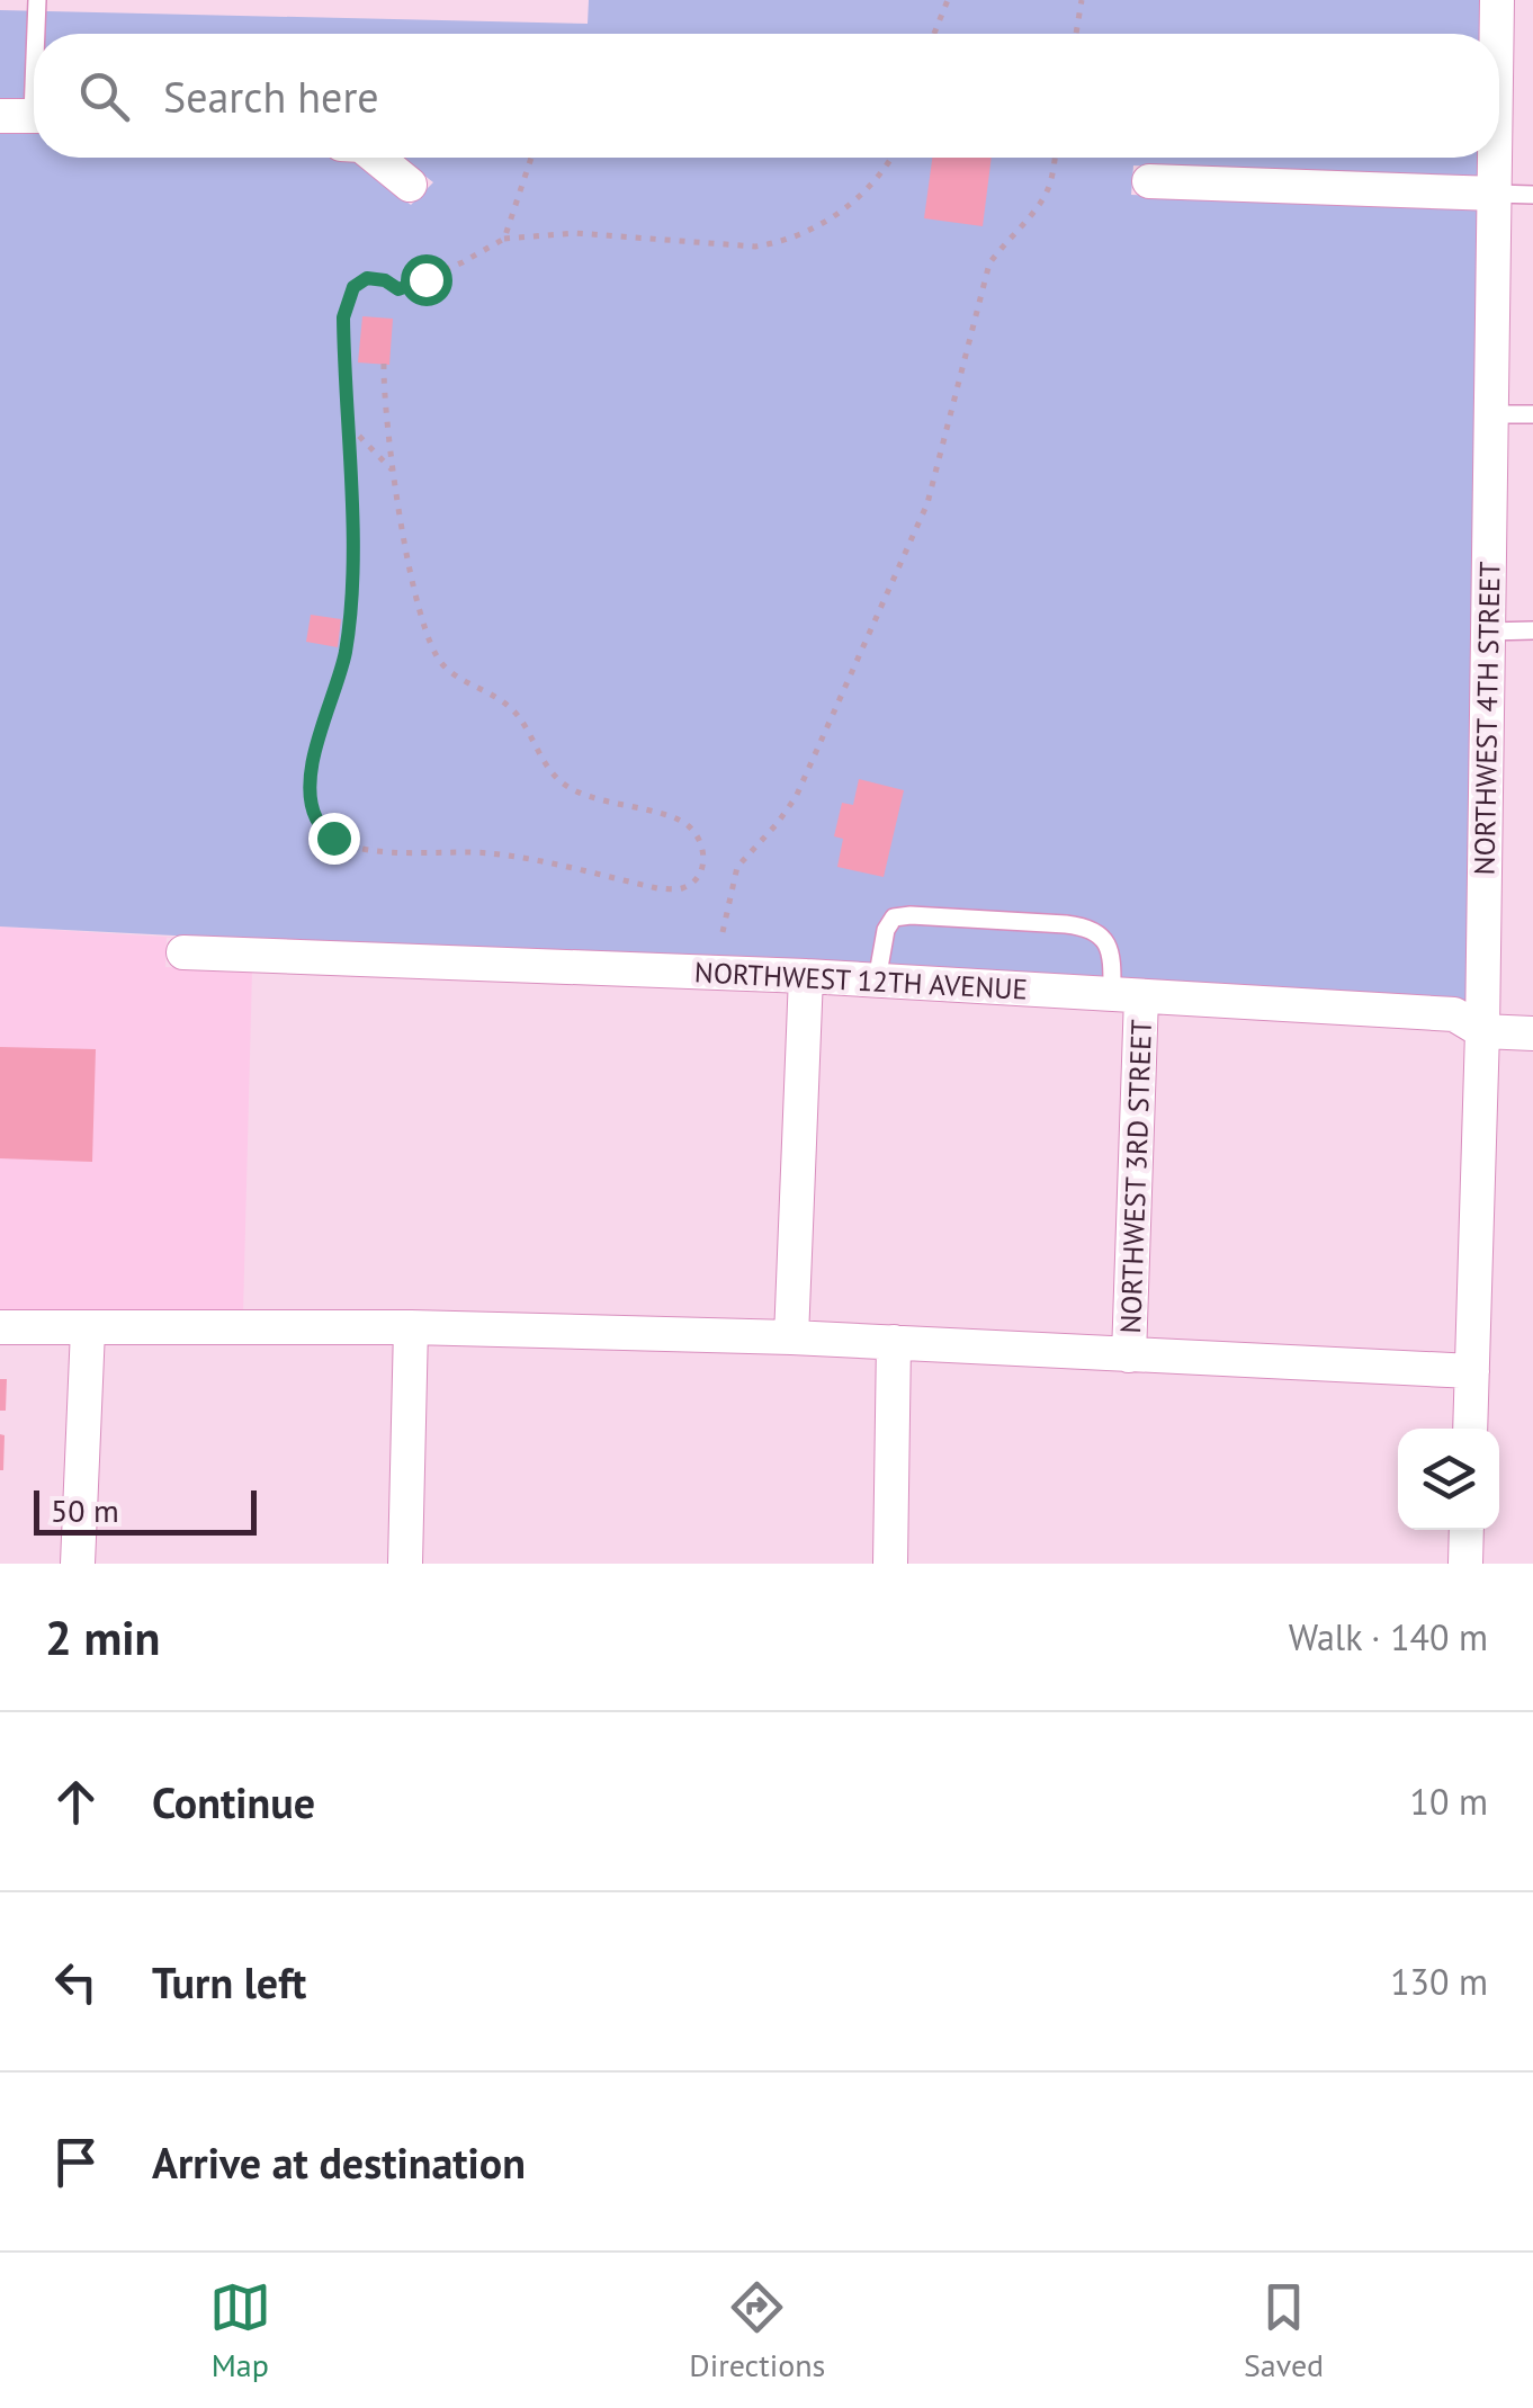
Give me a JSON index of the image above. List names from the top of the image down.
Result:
{
  "streets": {
    "street": ["NORTHWEST 4TH STREET", "NORTHWEST 12TH AVENUE", "NORTHWEST 3RD STREET"]
  },
  "crossings": [
    ["NORTHWEST 4TH STREET", "NORTHWEST 12TH AVENUE"],
    ["NORTHWEST 12TH AVENUE", "NORTHWEST 3RD STREET"]
  ],
  "scale_bar": "50 m",
  "page": {
    "search": "Search here",
    "scale": "50 m",
    "heading": ["2 min", "Walk · 140 m"],
    "list": [
      ["Continue", "10 m"],
      ["Turn left", "130 m"],
      "Arrive at destination"
    ],
    "nav": ["Map", "Directions", "Saved"]
  }
}
